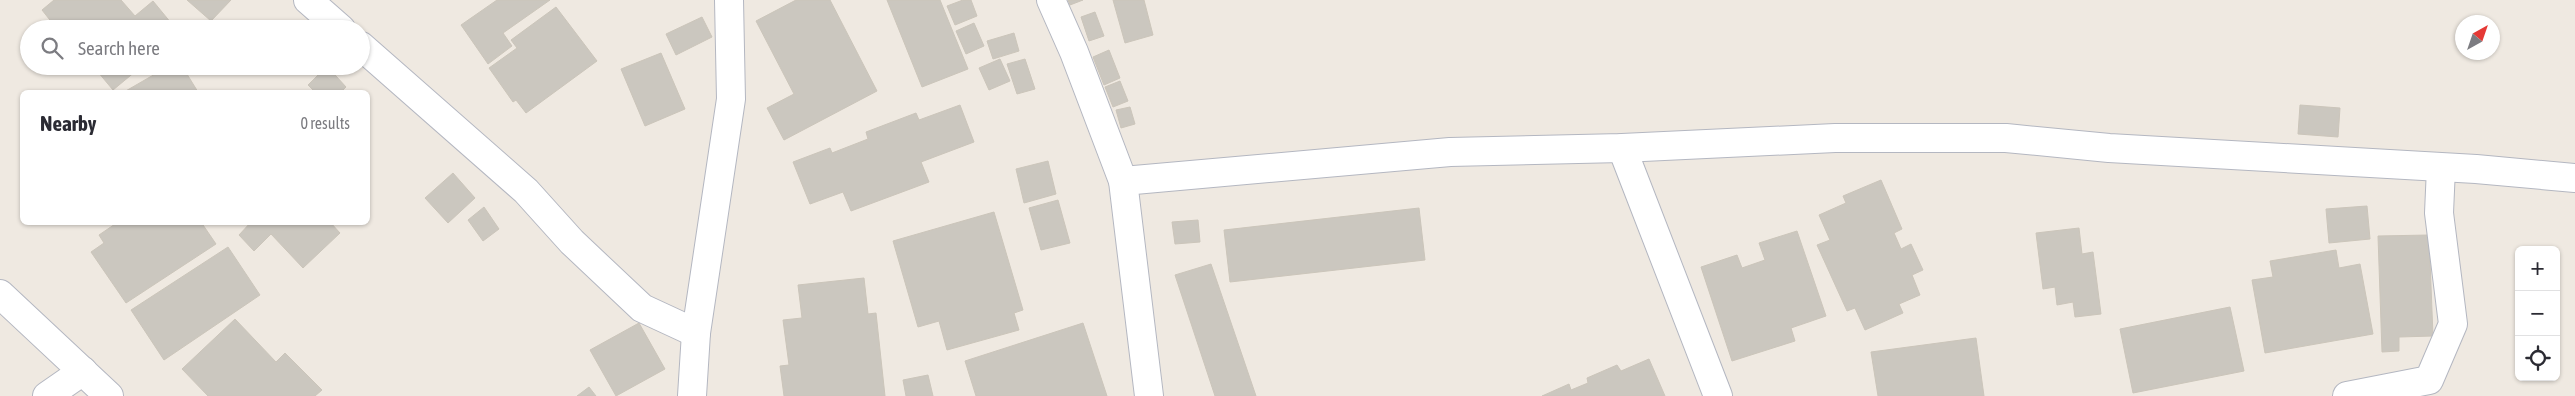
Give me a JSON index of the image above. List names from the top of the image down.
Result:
{
  "north": "top right",
  "page": {
    "search": "Search here",
    "heading": ["Nearby", "0 results"],
    "map_buttons": ["+", "−"]
  }
}
